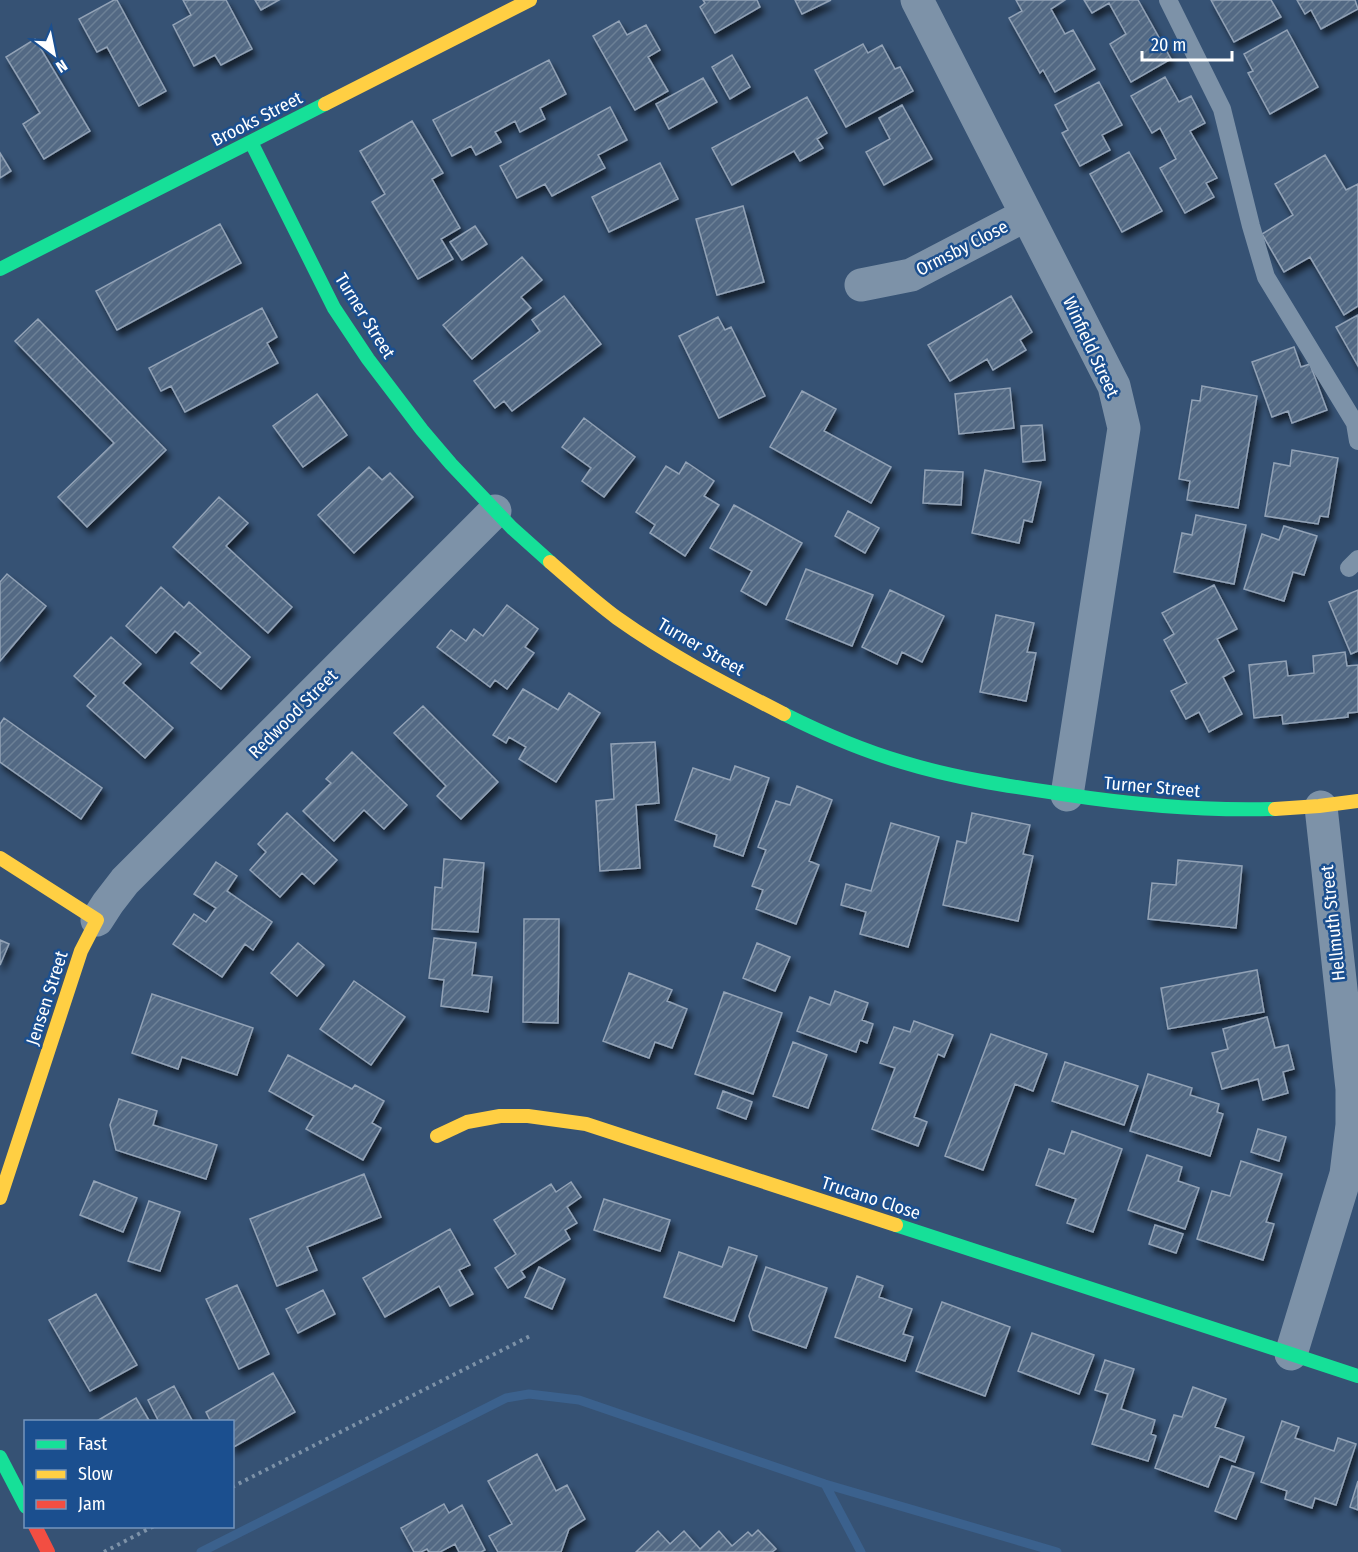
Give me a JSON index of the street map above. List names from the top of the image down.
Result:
{
  "streets": {
    "street": [
      "Brooks Street",
      "Ormsby Close",
      "Turner Street",
      "Winfield Street",
      "Redwood Street",
      "Hellmuth Street",
      "Jensen Street",
      "Trucano Close"
    ]
  },
  "crossings": [
    ["Brooks Street", "Turner Street"],
    ["Ormsby Close", "Winfield Street"],
    ["Turner Street", "Winfield Street"],
    ["Turner Street", "Redwood Street"],
    ["Turner Street", "Hellmuth Street"],
    ["Redwood Street", "Jensen Street"],
    ["Hellmuth Street", "Trucano Close"]
  ],
  "legend": ["Fast", "Slow", "Jam"],
  "scale_bar": "20 m",
  "north": "bottom right"
}
